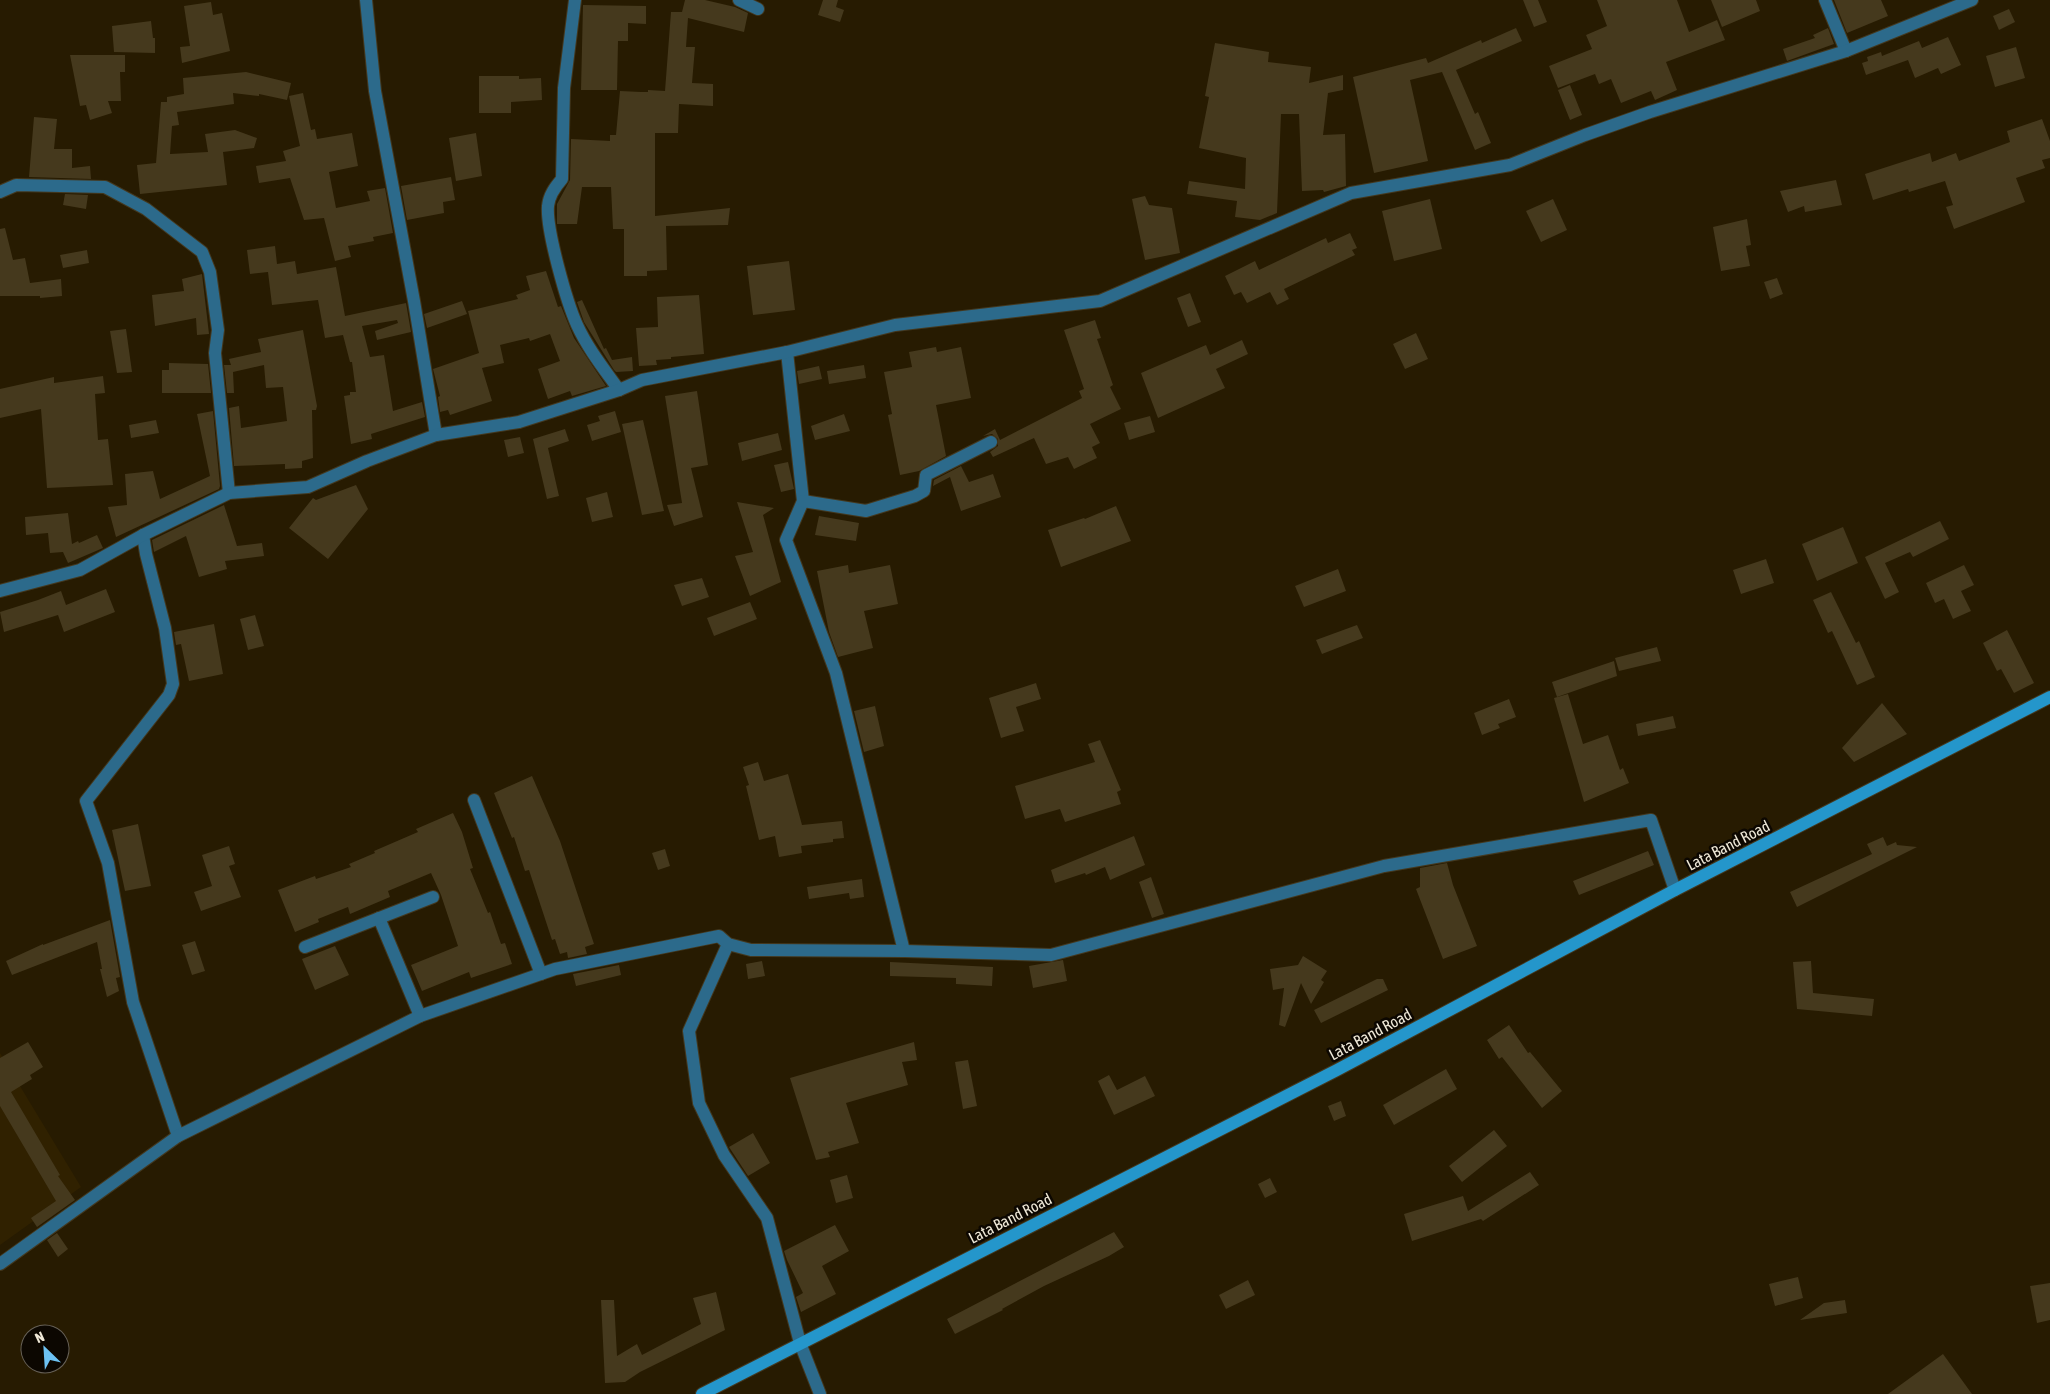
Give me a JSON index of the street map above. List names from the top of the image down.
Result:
{
  "streets": {
    "main road": ["Lata Band Road"]
  },
  "north": "top left"
}
